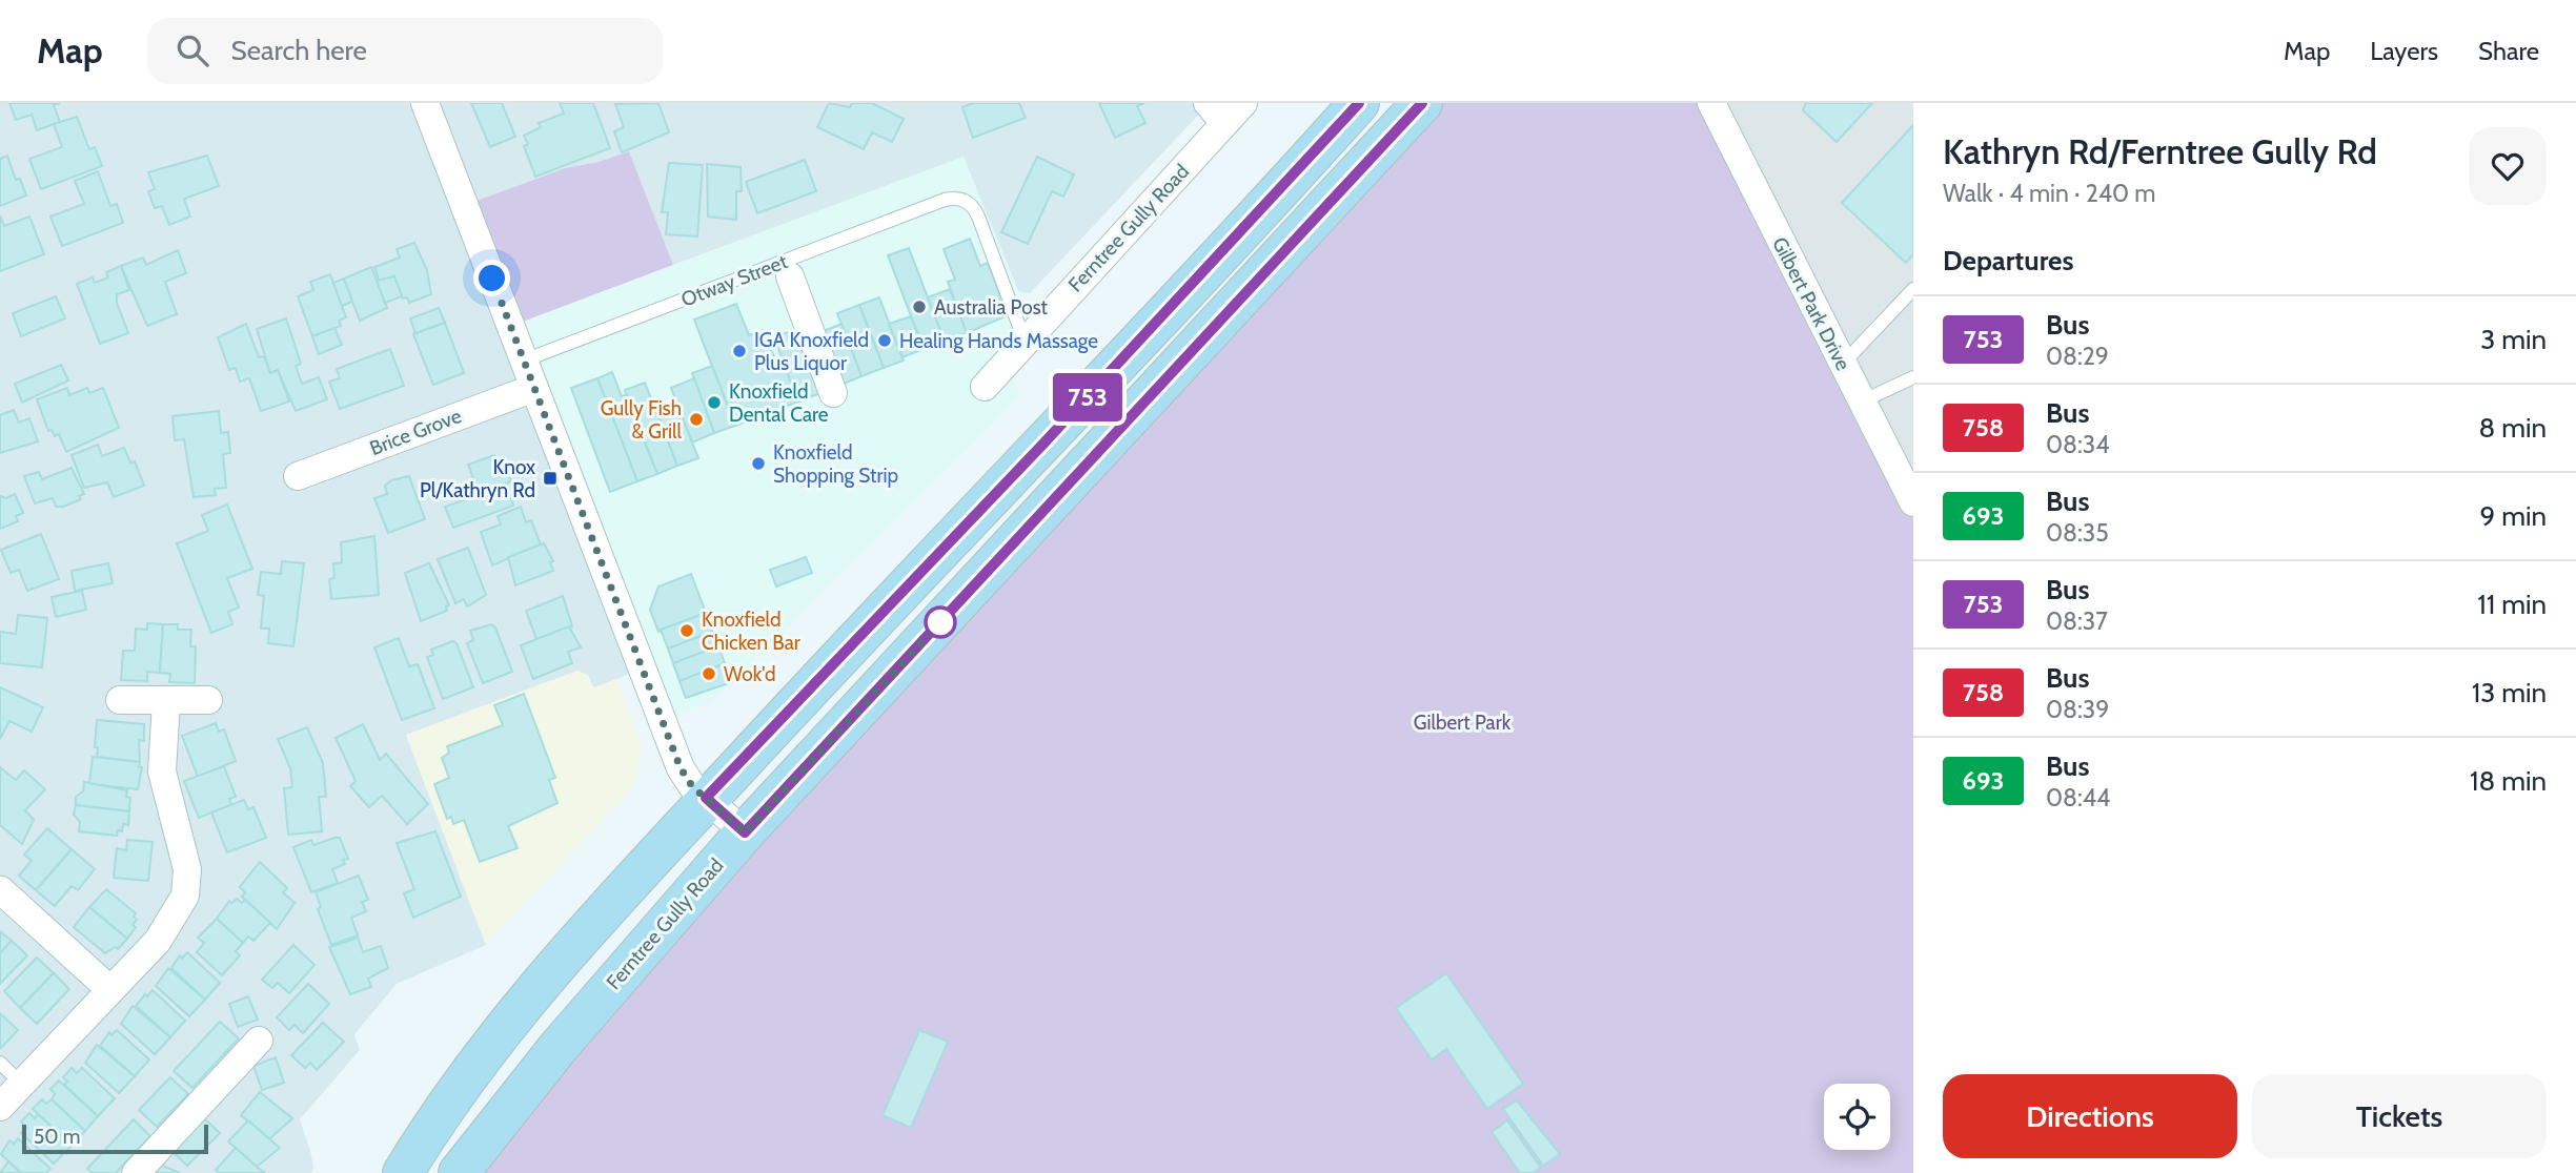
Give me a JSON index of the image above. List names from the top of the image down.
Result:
{
  "streets": {
    "main road": ["Ferntree Gully Road"],
    "street": ["Gilbert Park Drive", "Brice Grove"],
    "lane": ["Otway Street"]
  },
  "crossings": [
    ["Ferntree Gully Road", "Otway Street"]
  ],
  "parks": ["Gilbert Park"],
  "places": {
    "other": [
      "Australia Post",
      "Healing Hands Massage",
      "IGA Knoxfield Plus Liquor",
      "Knoxfield Dental Care",
      "Gully Fish & Grill",
      "Knoxfield Shopping Strip",
      "Knoxfield Chicken Bar",
      "Wok'd"
    ],
    "transit": ["Knox Pl/Kathryn Rd"]
  },
  "lines": ["bus line 753"],
  "scale_bar": "50 m",
  "page": {
    "header": "Map",
    "search": "Search here",
    "nav": ["Map", "Layers", "Share"],
    "on_map": "753",
    "heading": [
      ["Kathryn Rd/Ferntree Gully Rd", "Walk · 4 min · 240 m"],
      "Departures"
    ],
    "list": [
      {
        "mark": "753",
        "name": "Bus",
        "note": "08:29",
        "value": "3 min"
      },
      {
        "mark": "758",
        "name": "Bus",
        "note": "08:34",
        "value": "8 min"
      },
      {
        "mark": "693",
        "name": "Bus",
        "note": "08:35",
        "value": "9 min"
      },
      {
        "mark": "753",
        "name": "Bus",
        "note": "08:37",
        "value": "11 min"
      },
      {
        "mark": "758",
        "name": "Bus",
        "note": "08:39",
        "value": "13 min"
      },
      {
        "mark": "693",
        "name": "Bus",
        "note": "08:44",
        "value": "18 min"
      }
    ],
    "buttons": ["Directions", "Tickets"],
    "scale": "50 m"
  }
}
